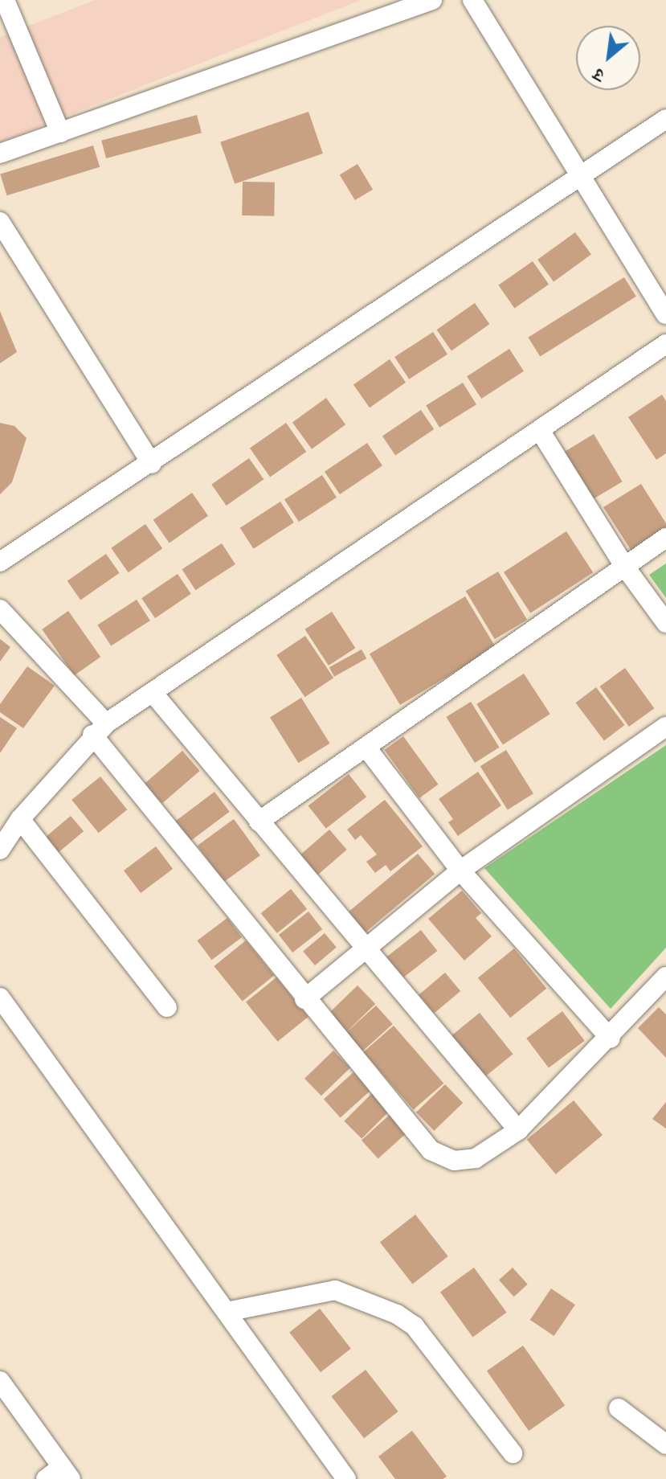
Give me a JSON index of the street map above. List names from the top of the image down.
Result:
{
  "north": "bottom left"
}
